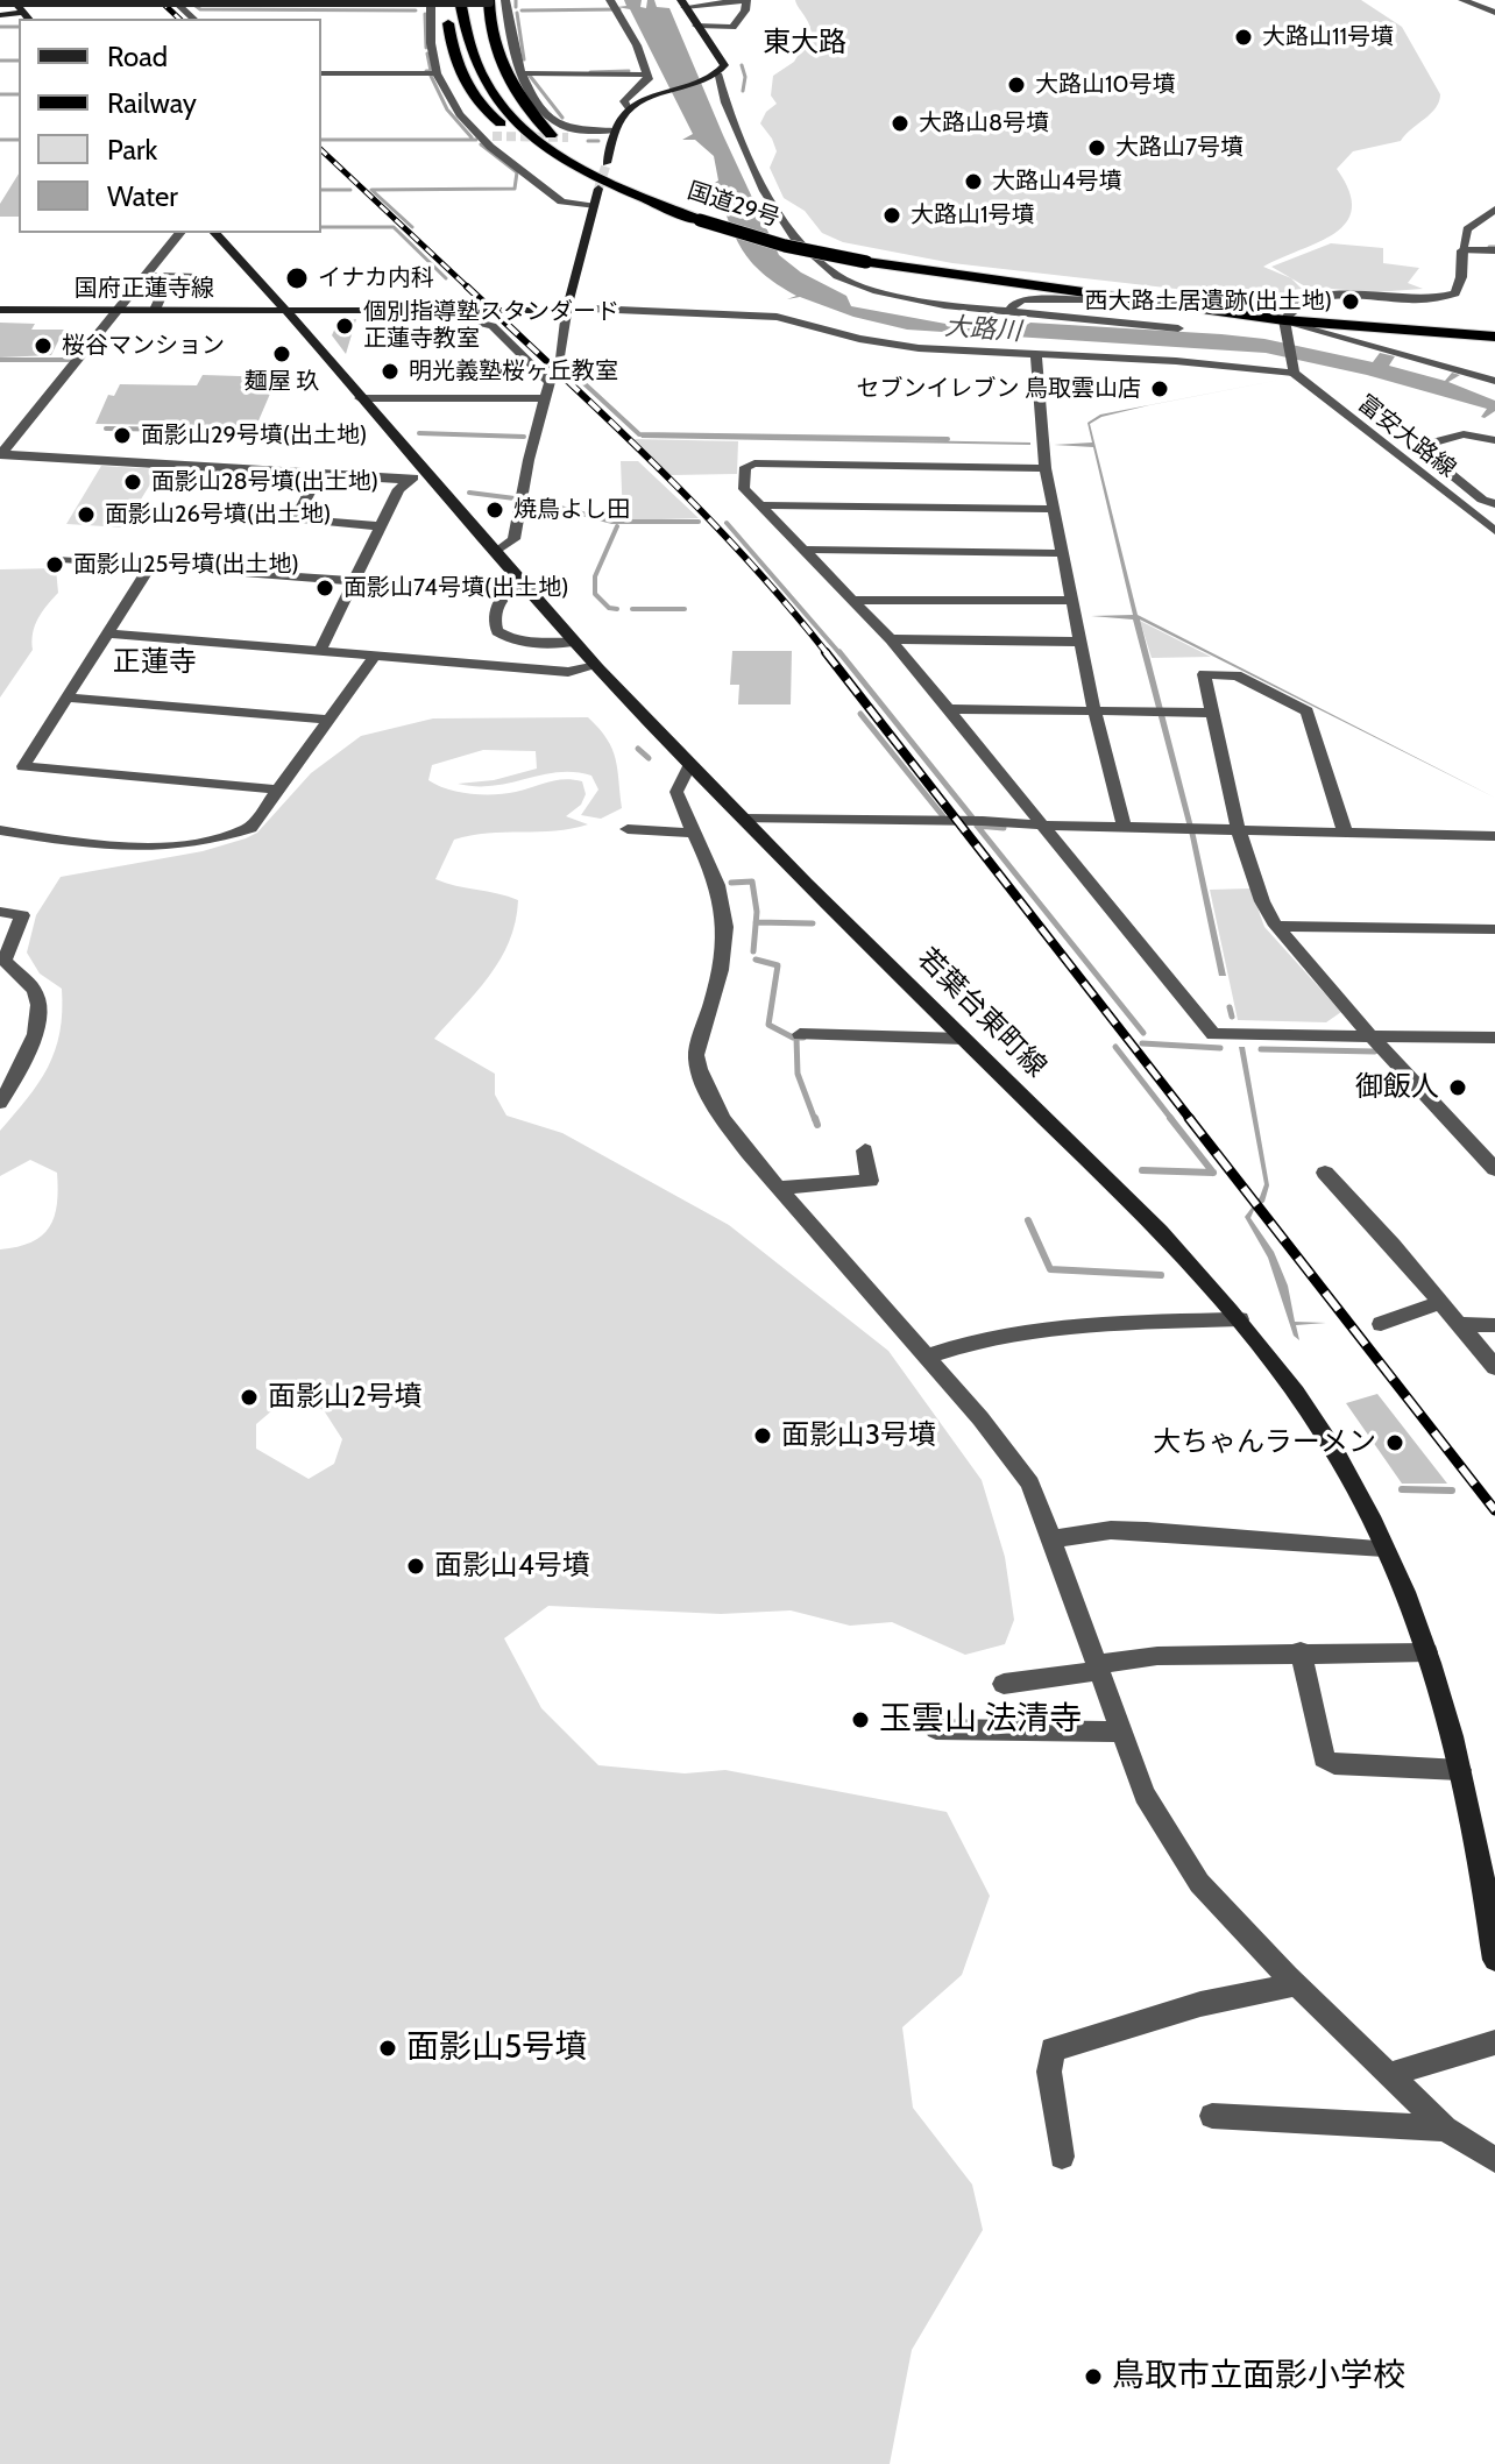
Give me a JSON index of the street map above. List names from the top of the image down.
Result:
{
  "streets": {
    "highway": ["国道29号"],
    "main road": ["国府正蓮寺線", "若葉台東町線"],
    "street": ["富安大路線"]
  },
  "crossings": [
    ["国府正蓮寺線", "若葉台東町線"]
  ],
  "districts": ["東大路", "正蓮寺"],
  "water": ["大路川"],
  "places": [
    "大路山11号墳",
    "大路山10号墳",
    "大路山8号墳",
    "大路山7号墳",
    "大路山4号墳",
    "大路山1号墳",
    "イナカ内科",
    "西大路土居遺跡(出土地)",
    "個別指導塾スタンダード 正蓮寺教室",
    "桜谷マンション",
    "麺屋 玖",
    "明光義塾桜ヶ丘教室",
    "セブンイレブン 鳥取雲山店",
    "面影山29号墳(出土地)",
    "面影山28号墳(出土地)",
    "焼鳥よし田",
    "面影山26号墳(出土地)",
    "面影山25号墳(出土地)",
    "面影山74号墳(出土地)",
    "御飯人",
    "面影山2号墳",
    "面影山3号墳",
    "大ちゃんラーメン",
    "面影山4号墳",
    "玉雲山 法清寺",
    "面影山5号墳",
    "鳥取市立面影小学校"
  ],
  "legend": [
    "Road",
    "Railway",
    "Park",
    "Water"
  ]
}
